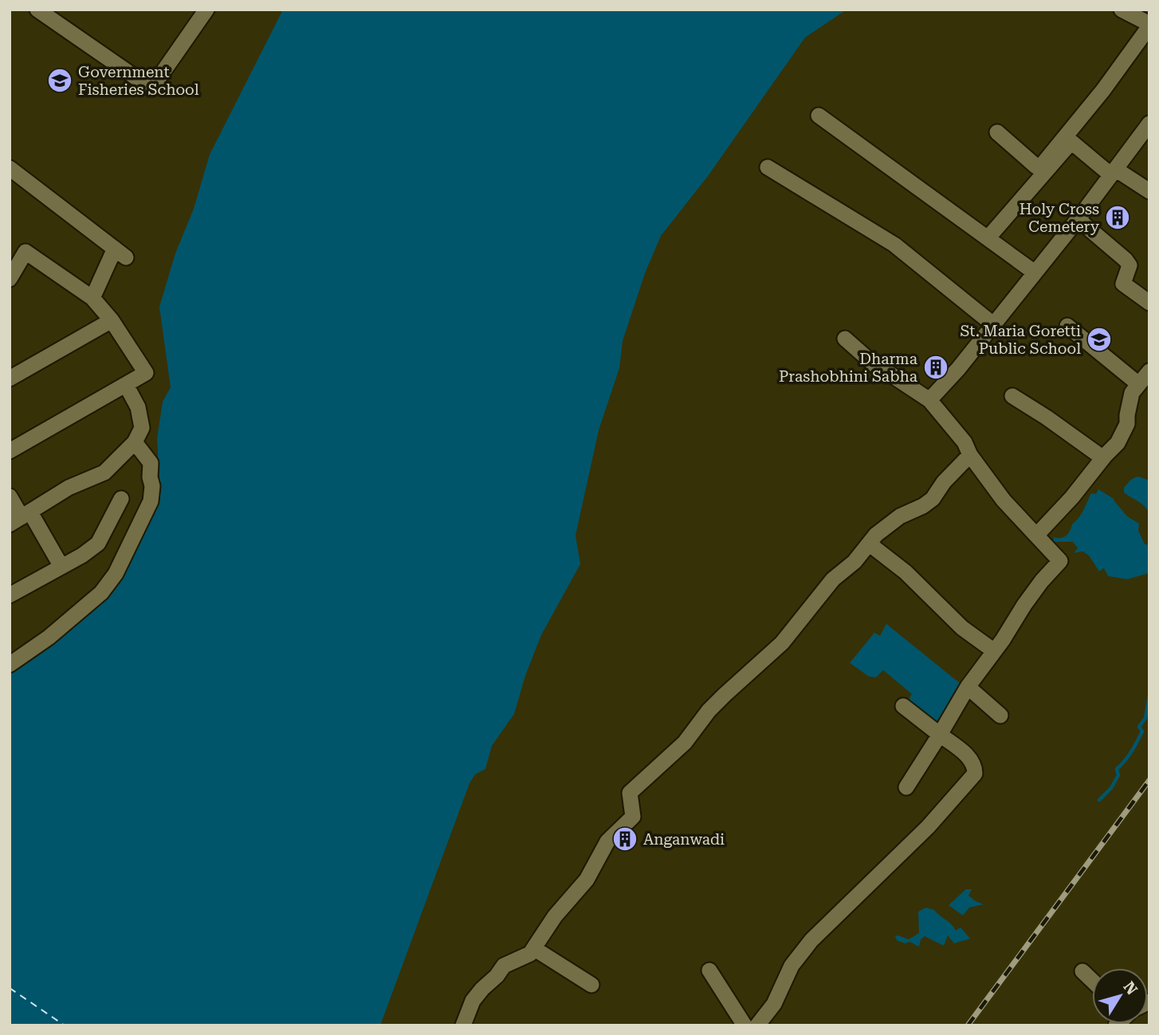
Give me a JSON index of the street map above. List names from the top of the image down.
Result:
{
  "places": {
    "school or university": ["Government Fisheries School", "St. Maria Goretti Public School"],
    "building": ["Holy Cross Cemetery", "Dharma Prashobhini Sabha", "Anganwadi"]
  },
  "north": "top right"
}
